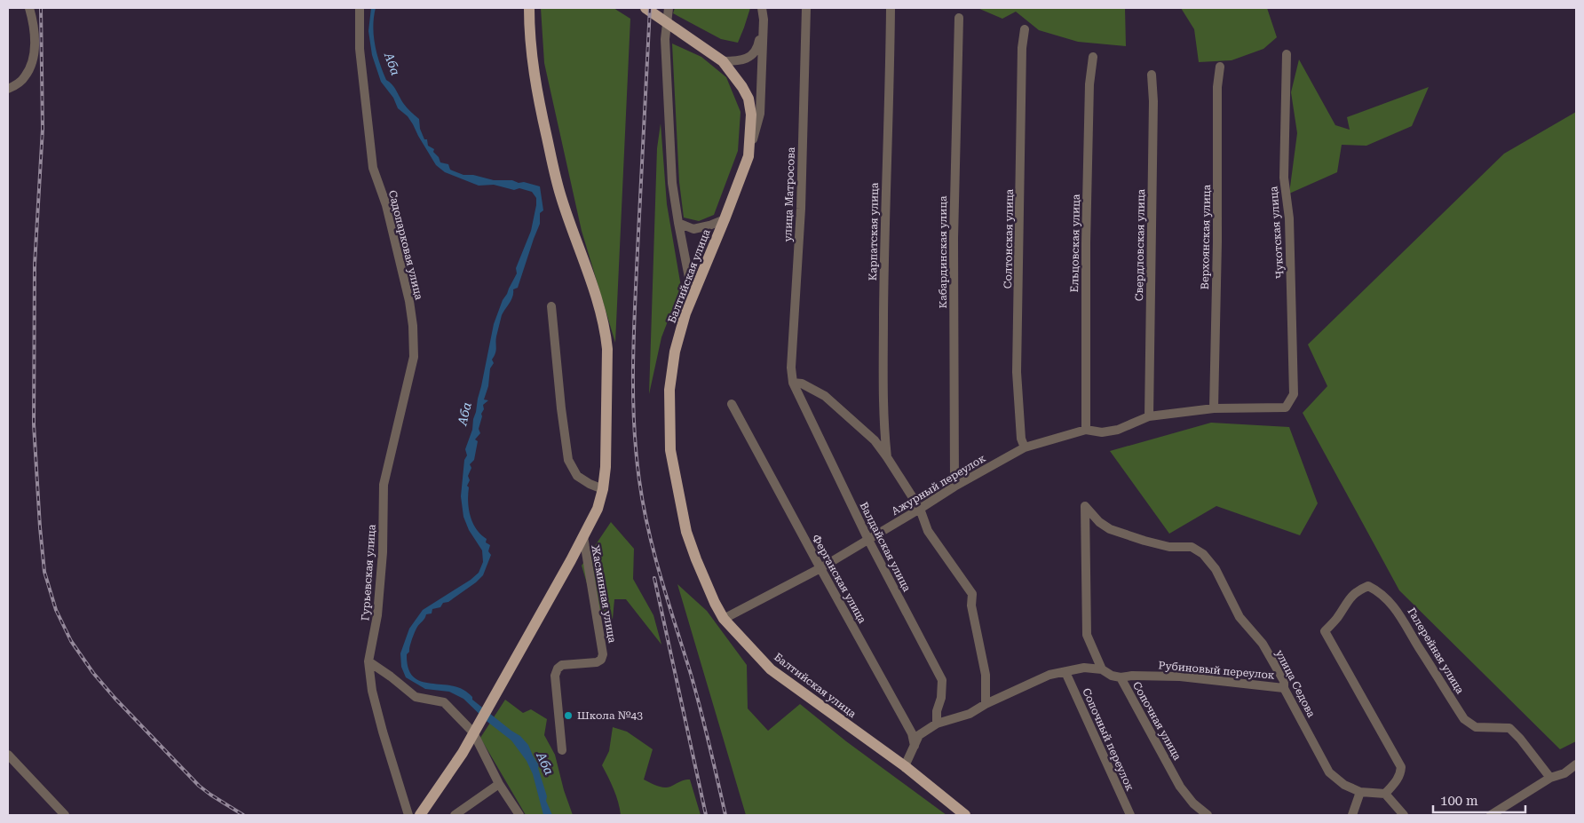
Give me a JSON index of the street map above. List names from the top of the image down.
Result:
{
  "streets": {
    "main road": ["Балтийская улица"],
    "street": [
      "улица Матросова",
      "Карпатская улица",
      "Чукотская улица",
      "Верхоянская улица",
      "Солтонская улица",
      "Ельцовская улица",
      "Садопарковая улица",
      "Свердловская улица",
      "Кабардинская улица",
      "Ажурный переулок",
      "Валдайская улица",
      "Гурьевская улица",
      "Ферганская улица",
      "Жасминная улица",
      "Галерейная улица",
      "Рубиновый переулок",
      "улица Седова",
      "Сопочная улица",
      "Сопочный переулок"
    ]
  },
  "crossings": [
    ["улица Матросова", "Карпатская улица"],
    ["улица Матросова", "Валдайская улица"],
    ["Карпатская улица", "Ажурный переулок"],
    ["Карпатская улица", "Валдайская улица"],
    ["Чукотская улица", "Верхоянская улица"],
    ["Солтонская улица", "Ажурный переулок"],
    ["Ельцовская улица", "Ажурный переулок"],
    ["Садопарковая улица", "Гурьевская улица"],
    ["Кабардинская улица", "Ажурный переулок"],
    ["Балтийская улица", "Ажурный переулок"],
    ["Ажурный переулок", "Валдайская улица"],
    ["Ажурный переулок", "Ферганская улица"],
    ["Галерейная улица", "улица Седова"],
    ["Рубиновый переулок", "улица Седова"],
    ["Рубиновый переулок", "Сопочная улица"],
    ["улица Седова", "Сопочная улица"]
  ],
  "water": ["Аба"],
  "places": ["Школа №43"],
  "scale_bar": "100 m"
}
